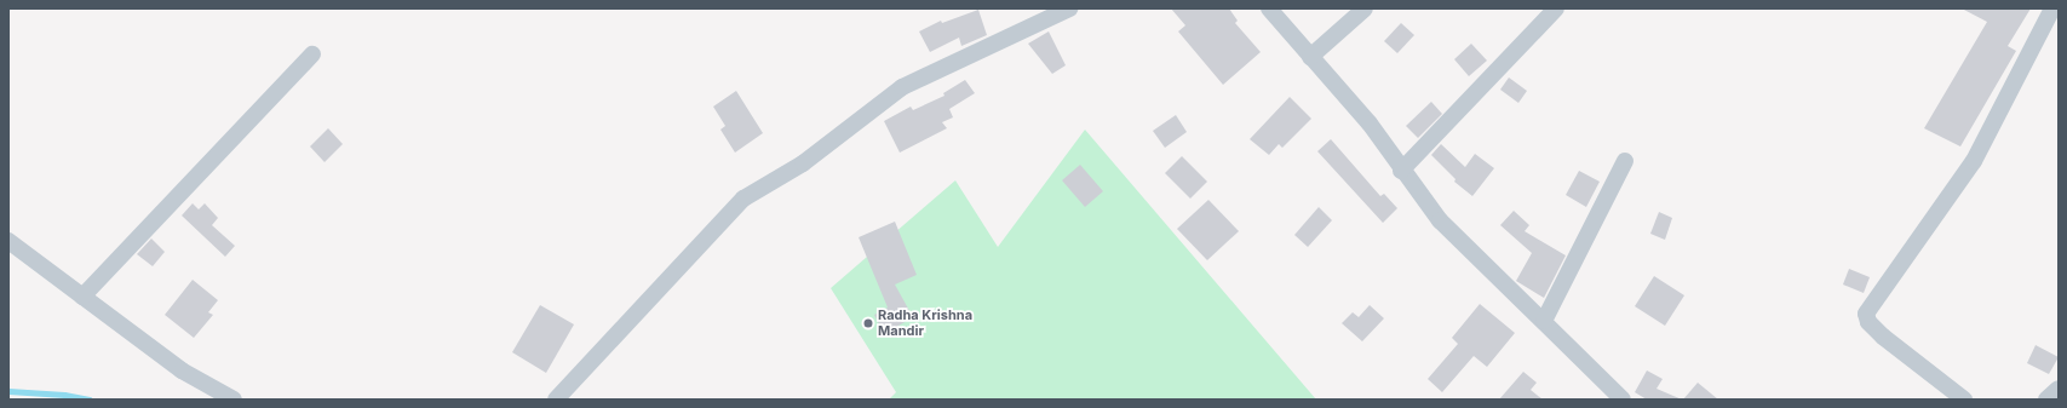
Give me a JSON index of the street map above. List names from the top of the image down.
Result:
{
  "places": ["Radha Krishna Mandir"]
}
